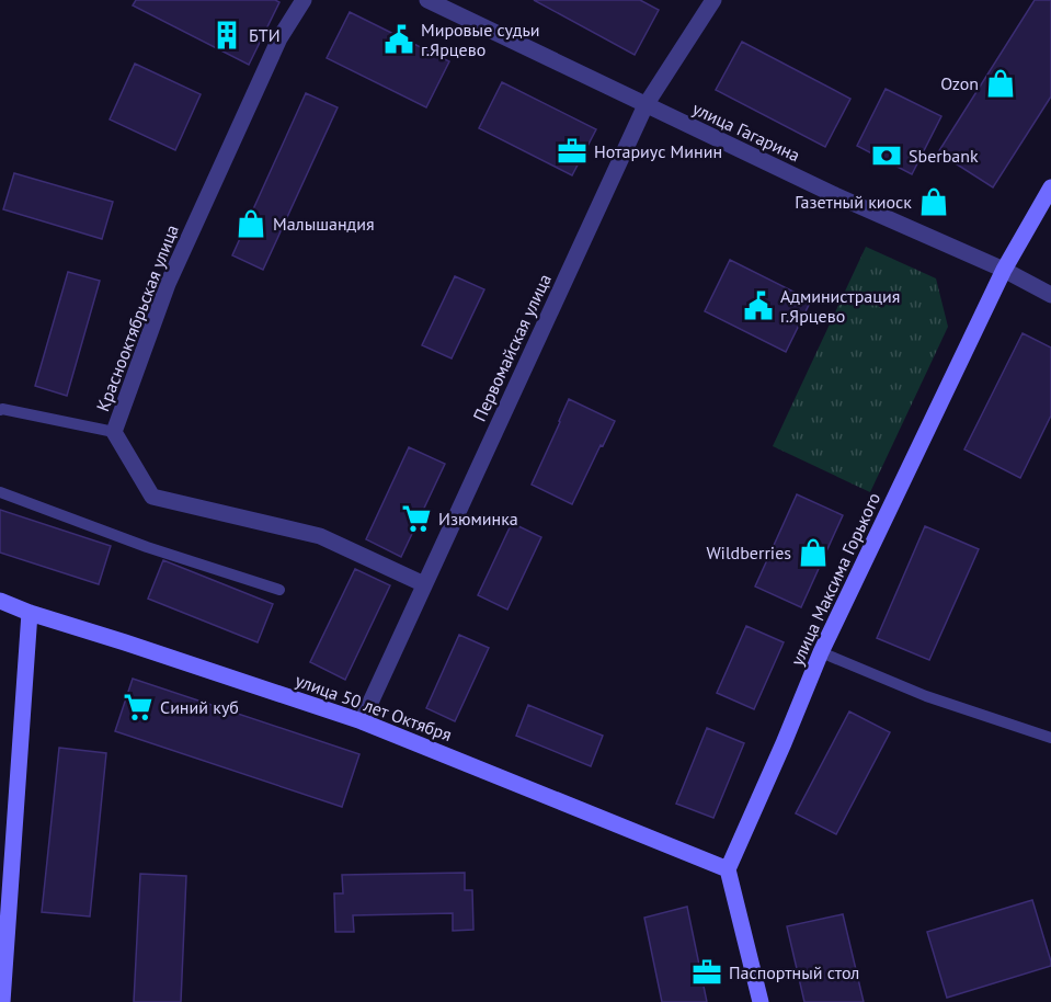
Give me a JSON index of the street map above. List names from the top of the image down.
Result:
{
  "streets": {
    "street": [
      "улица Гагарина",
      "Краснооктябрьская улица",
      "Первомайская улица",
      "улица Максима Горького",
      "улица 50 лет Октября"
    ]
  },
  "crossings": [
    ["улица Гагарина", "Первомайская улица"],
    ["улица Гагарина", "улица Максима Горького"],
    ["Краснооктябрьская улица", "Первомайская улица"],
    ["Первомайская улица", "улица 50 лет Октября"],
    ["улица Максима Горького", "улица 50 лет Октября"]
  ],
  "places": {
    "building": ["БТИ"],
    "public building": ["Мировые судьи г.Ярцево", "Администрация г.Ярцево"],
    "shop": [
      "Ozon",
      "Газетный киоск",
      "Малышандия",
      "Wildberries"
    ],
    "office": ["Нотариус Минин", "Паспортный стол"],
    "bank": ["Sberbank"],
    "supermarket": ["Изюминка", "Синий куб"]
  }
}
